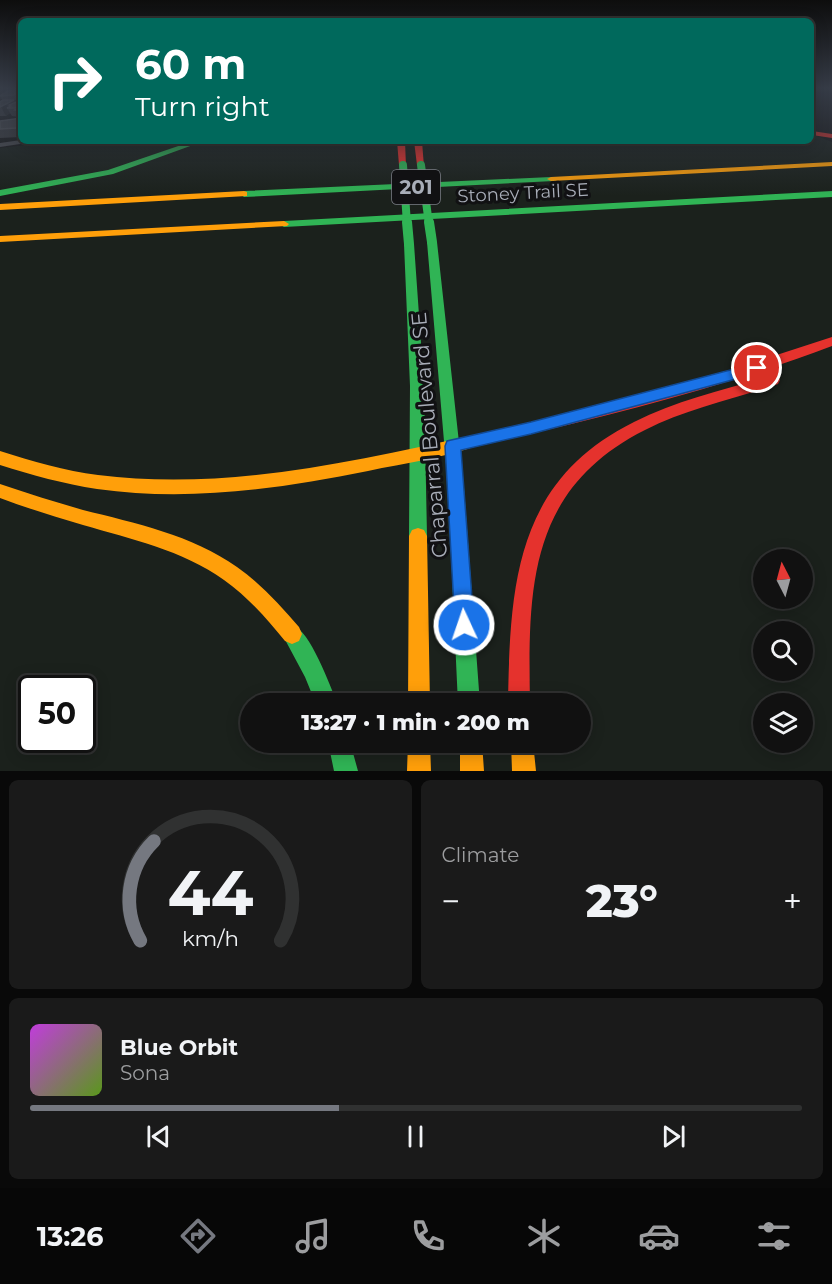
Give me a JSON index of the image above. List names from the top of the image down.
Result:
{
  "streets": {
    "main road": ["201", "Stoney Trail SE", "Chaparral Boulevard SE"]
  },
  "north": "top",
  "page": {
    "turn": ["60 m", "Turn right"],
    "limit": "50",
    "trip": "13:27 · 1 min · 200 m",
    "tile": "Climate",
    "heat": ["−", "23°", "+"],
    "song": ["Blue Orbit", "Sona"],
    "tabs": "13:26",
    "gauge": ["44", "km/h"]
  }
}
